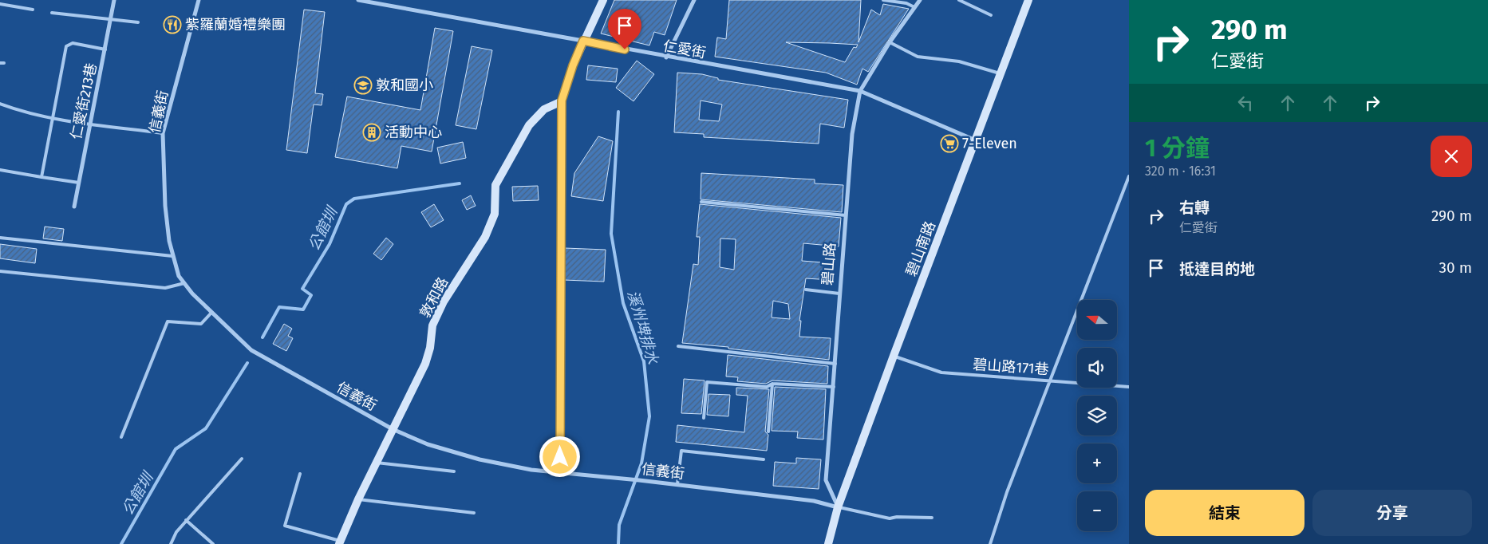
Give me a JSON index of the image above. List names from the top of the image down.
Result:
{
  "streets": {
    "street": [
      "仁愛街",
      "仁愛街213巷",
      "信義街",
      "碧山南路",
      "碧山路",
      "敦和路"
    ],
    "lane": ["碧山路171巷"]
  },
  "crossings": [
    ["仁愛街", "碧山南路"],
    ["仁愛街", "碧山路"],
    ["信義街", "碧山南路"],
    ["信義街", "碧山路"],
    ["信義街", "敦和路"],
    ["碧山南路", "碧山路"],
    ["碧山南路", "碧山路171巷"]
  ],
  "water": ["公館圳", "溪州埤排水"],
  "places": {
    "restaurant": ["紫羅蘭婚禮樂團"],
    "school or university": ["敦和國小"],
    "building": ["活動中心"],
    "supermarket": ["7-Eleven"]
  },
  "north": "left",
  "page": {
    "turn": ["290 m", "仁愛街"],
    "heading": ["1 分鐘", "320 m · 16:31"],
    "list": [
      {
        "name": "右轉",
        "note": "仁愛街",
        "value": "290 m"
      },
      {
        "name": "抵達目的地",
        "value": "30 m"
      }
    ],
    "map_buttons": ["+", "−"],
    "buttons": ["結束", "分享"]
  }
}
